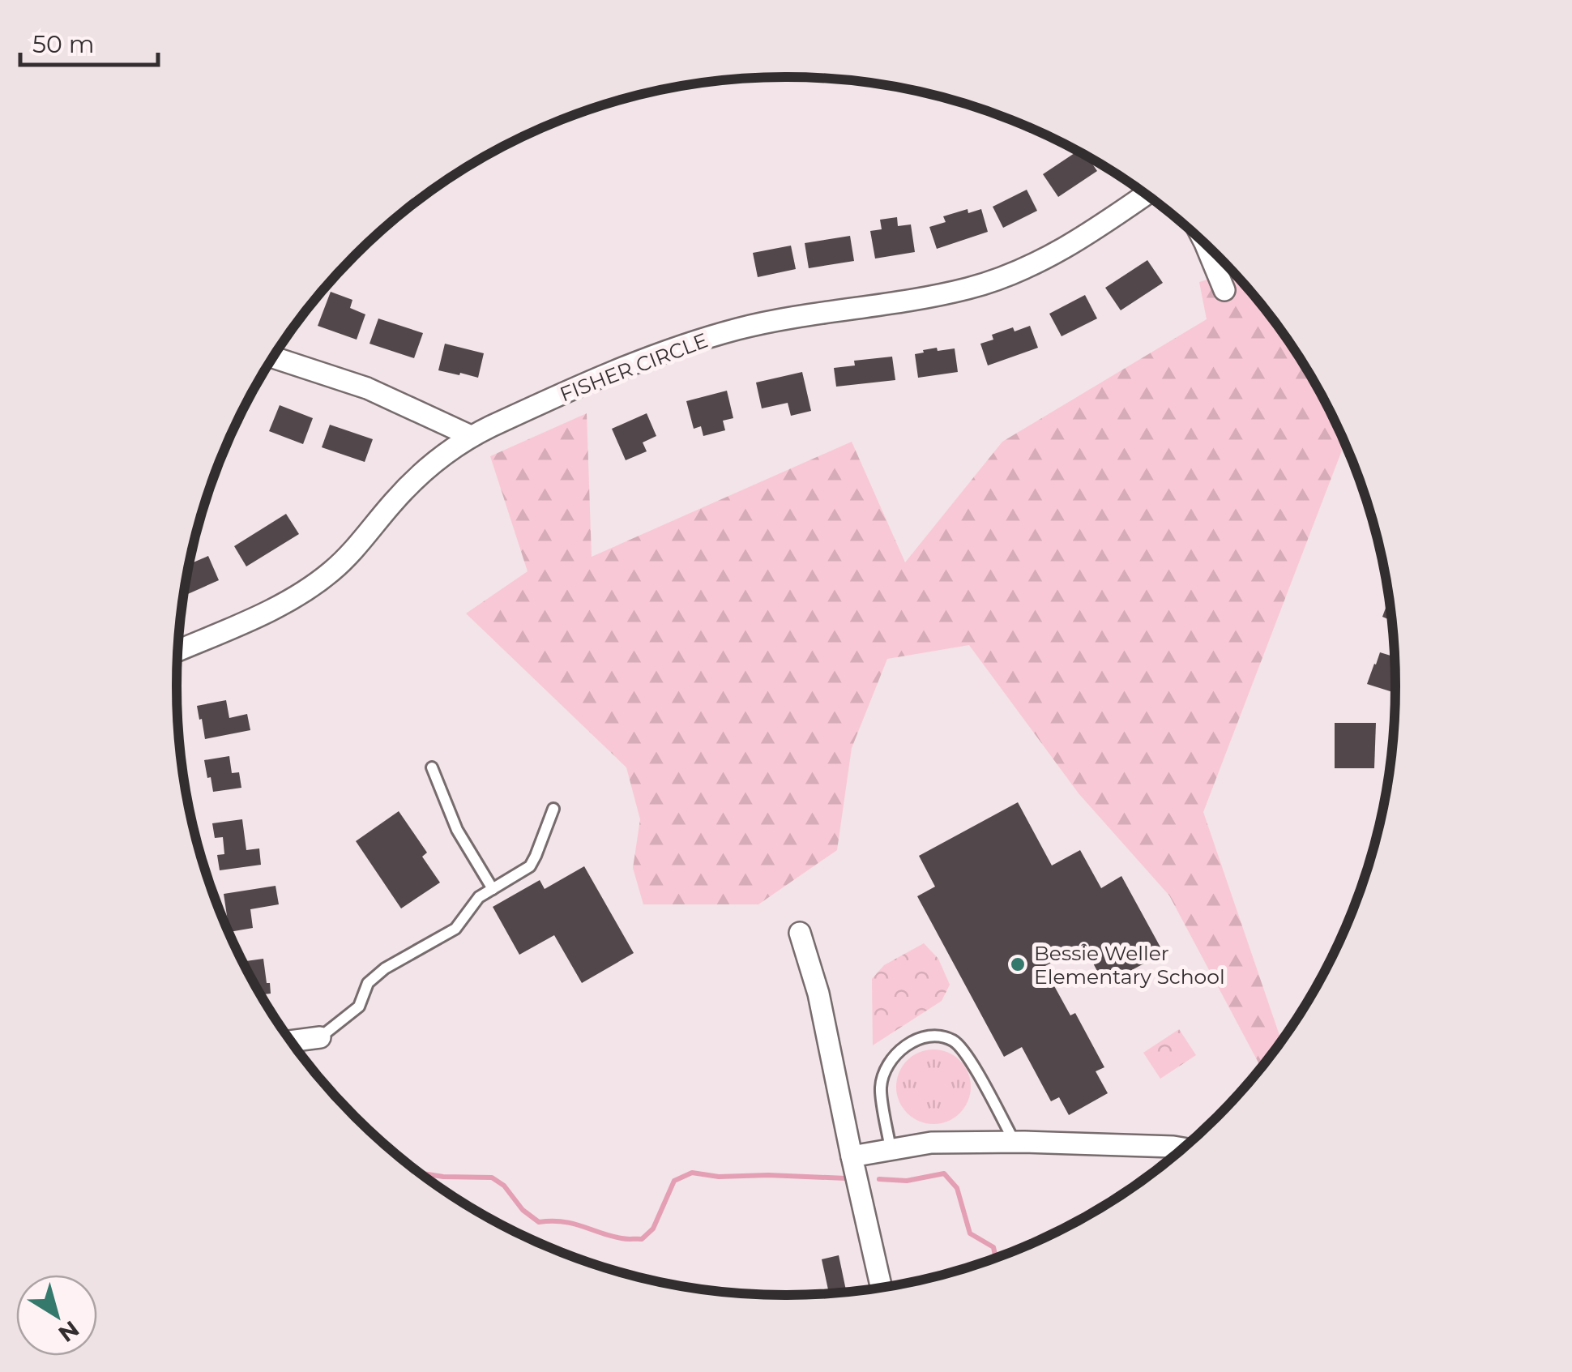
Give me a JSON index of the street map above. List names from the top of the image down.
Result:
{
  "streets": {
    "street": ["FISHER CIRCLE"]
  },
  "places": ["Bessie Weller Elementary School"],
  "scale_bar": "50 m",
  "north": "bottom right"
}
